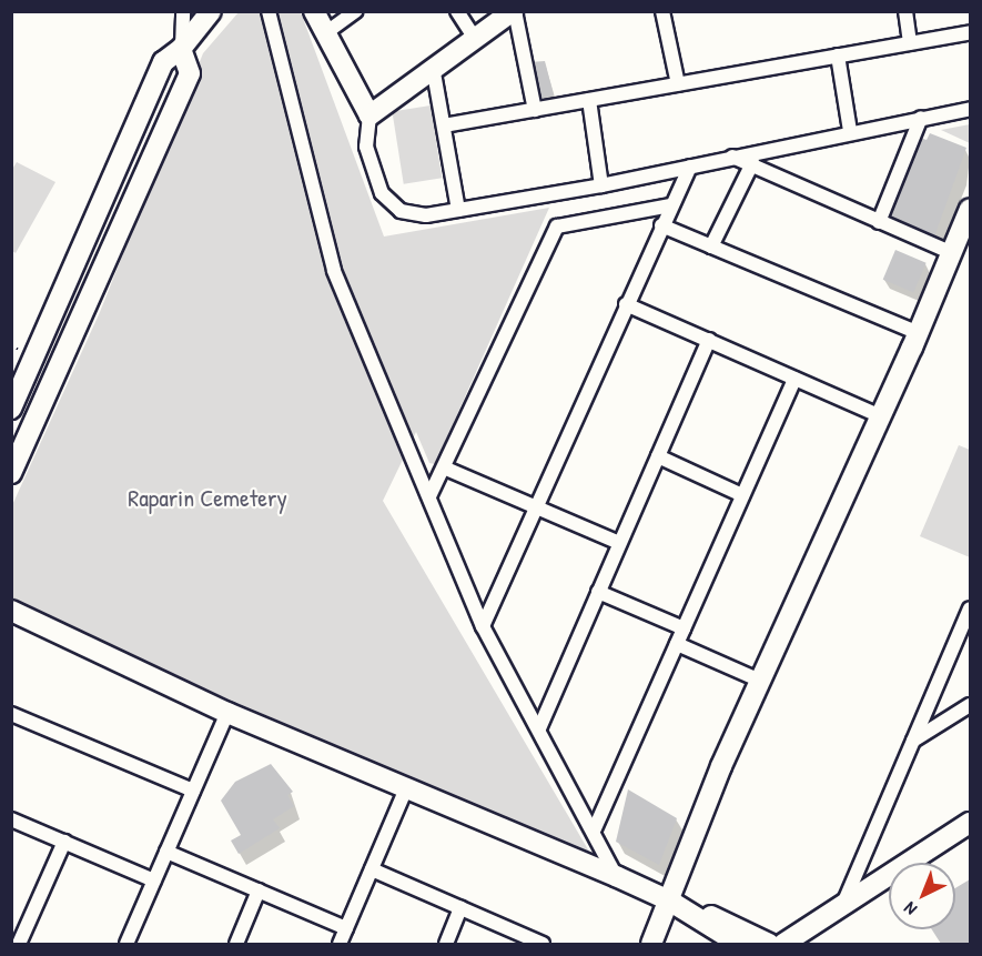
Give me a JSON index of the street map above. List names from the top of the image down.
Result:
{
  "parks": ["Raparin Cemetery"],
  "north": "bottom left"
}
